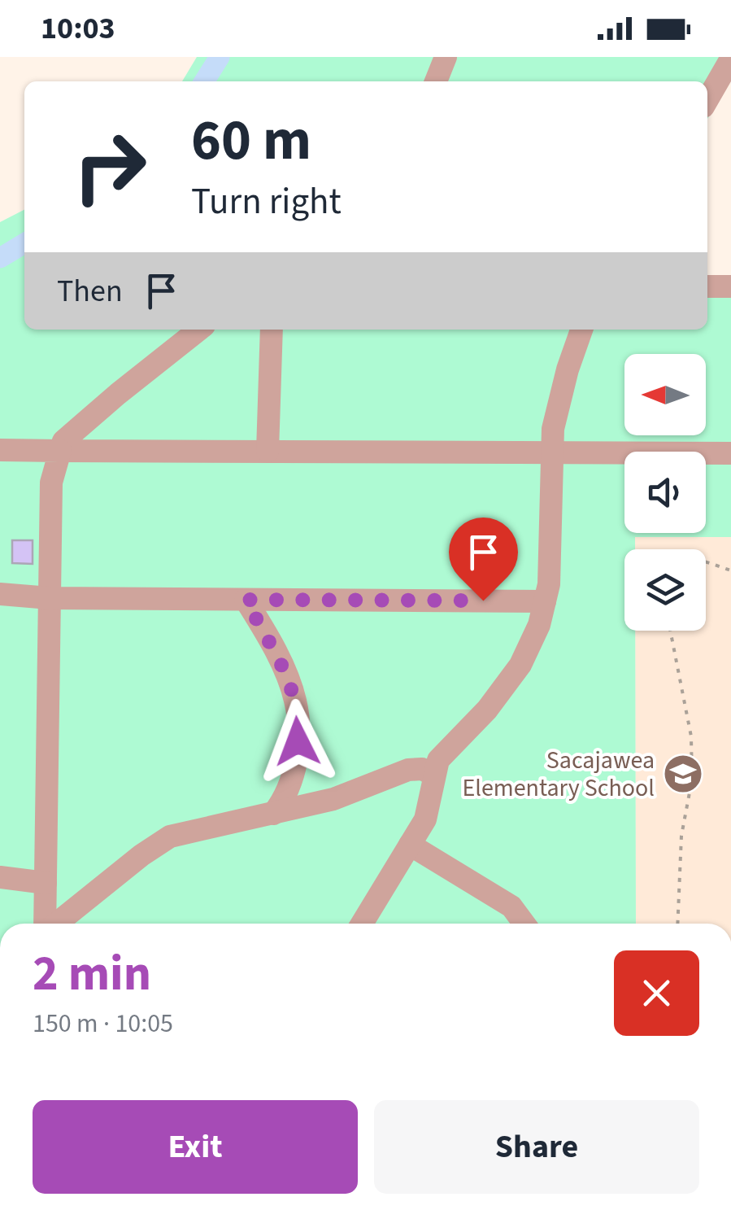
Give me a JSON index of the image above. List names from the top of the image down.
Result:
{
  "places": {
    "school or university": ["Sacajawea Elementary School"]
  },
  "north": "left",
  "page": {
    "status": "10:03",
    "turn": ["60 m", "Turn right"],
    "then": "Then",
    "heading": ["2 min", "150 m · 10:05"],
    "buttons": ["Exit", "Share"]
  }
}
